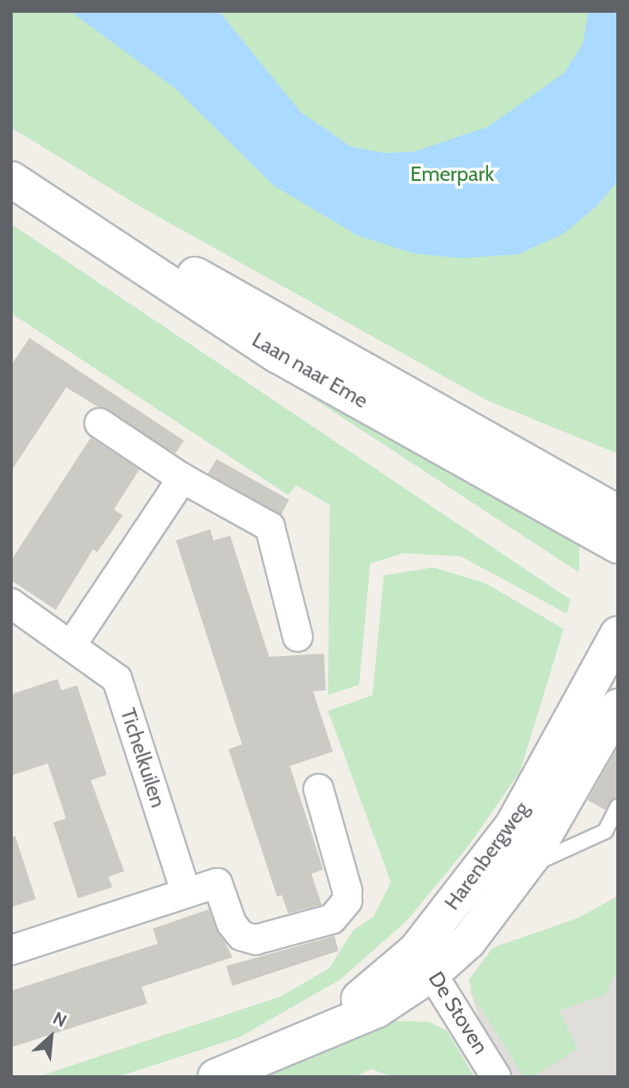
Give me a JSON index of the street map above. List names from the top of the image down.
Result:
{
  "streets": {
    "street": [
      "Laan naar Eme",
      "Tichelkuilen",
      "Harenbergweg",
      "De Stoven"
    ]
  },
  "crossings": [
    ["Harenbergweg", "De Stoven"]
  ],
  "parks": ["Emerpark"],
  "north": "top right"
}
